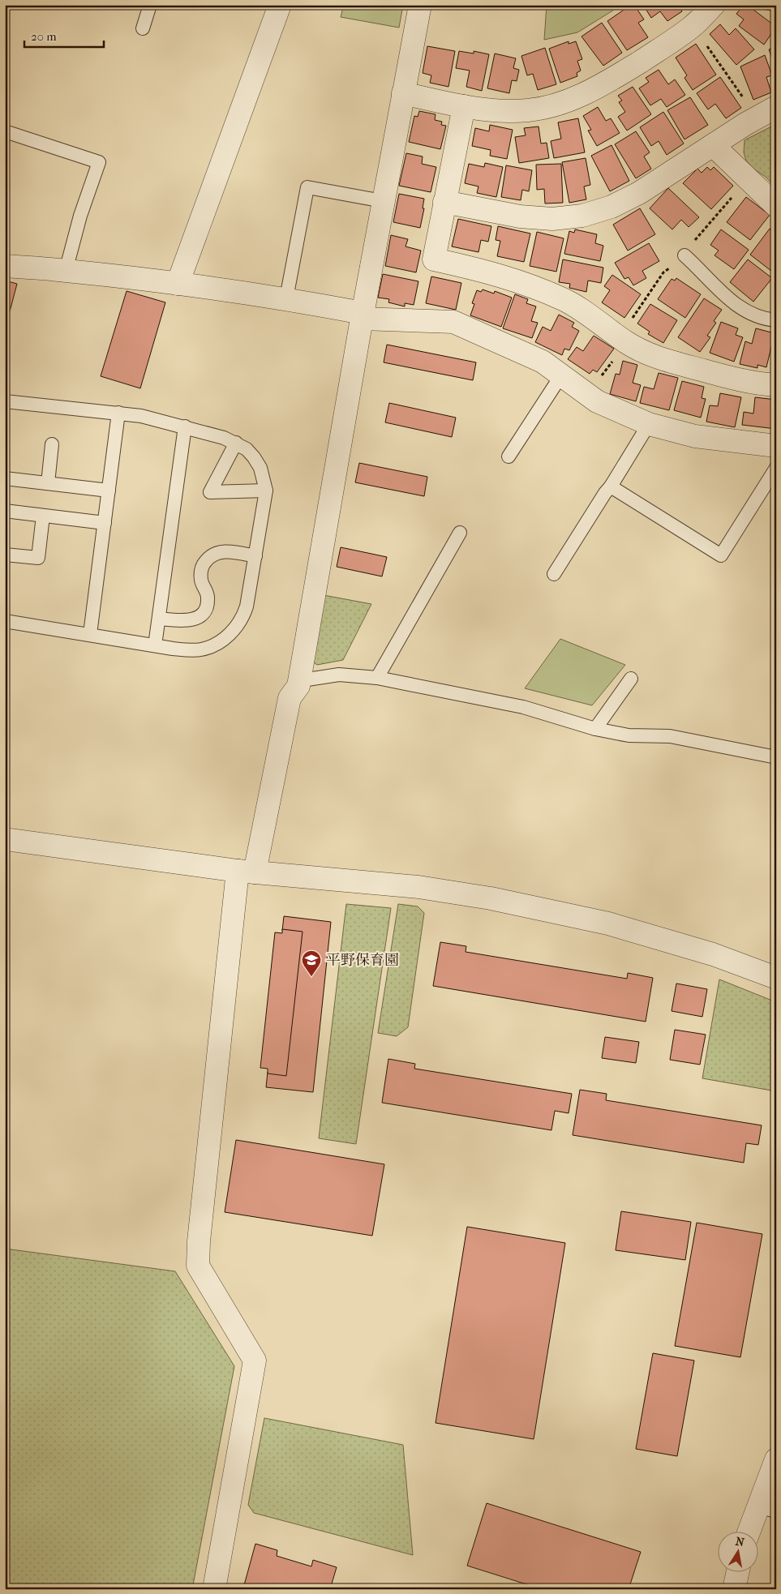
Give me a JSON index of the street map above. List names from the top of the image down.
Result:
{
  "places": {
    "school or university": ["平野保育園"]
  },
  "scale_bar": "20 m",
  "north": "top"
}
